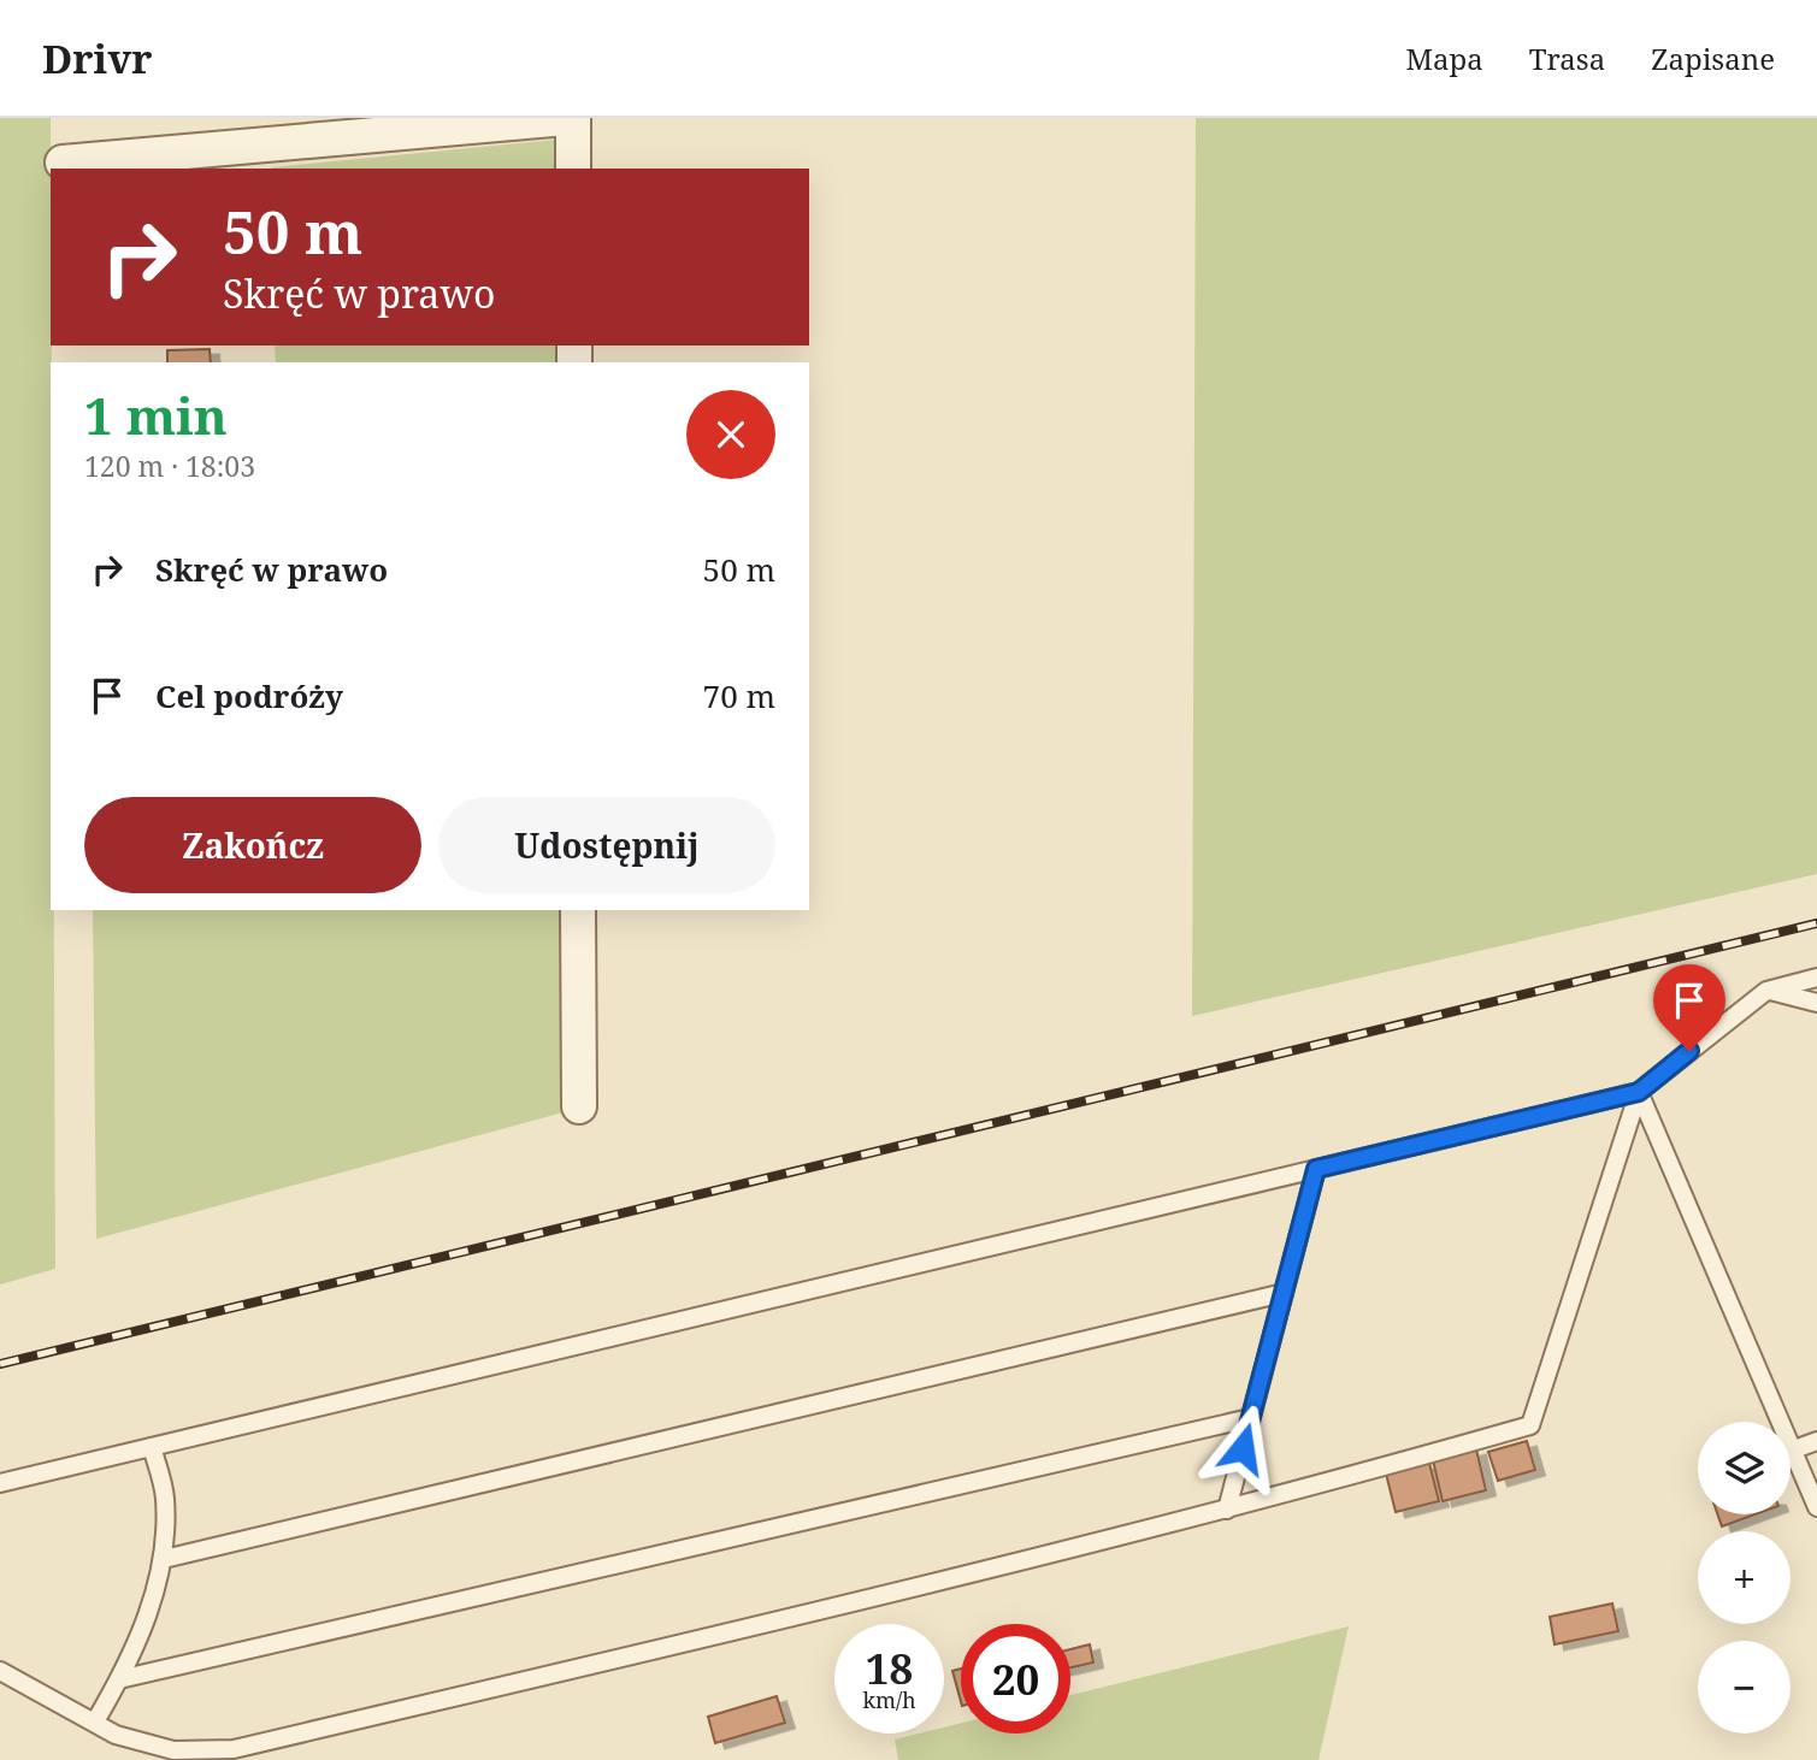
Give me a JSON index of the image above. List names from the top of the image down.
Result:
{
  "page": {
    "header": "Drivr",
    "nav": ["Mapa", "Trasa", "Zapisane"],
    "turn": ["50 m", "Skręć w prawo"],
    "heading": ["1 min", "120 m · 18:03"],
    "list": [
      {
        "name": "Skręć w prawo",
        "value": "50 m"
      },
      {
        "name": "Cel podróży",
        "value": "70 m"
      }
    ],
    "buttons": ["Zakończ", "Udostępnij"],
    "map_buttons": ["+", "−"],
    "speed": "18 km/h",
    "limit": "20"
  }
}
